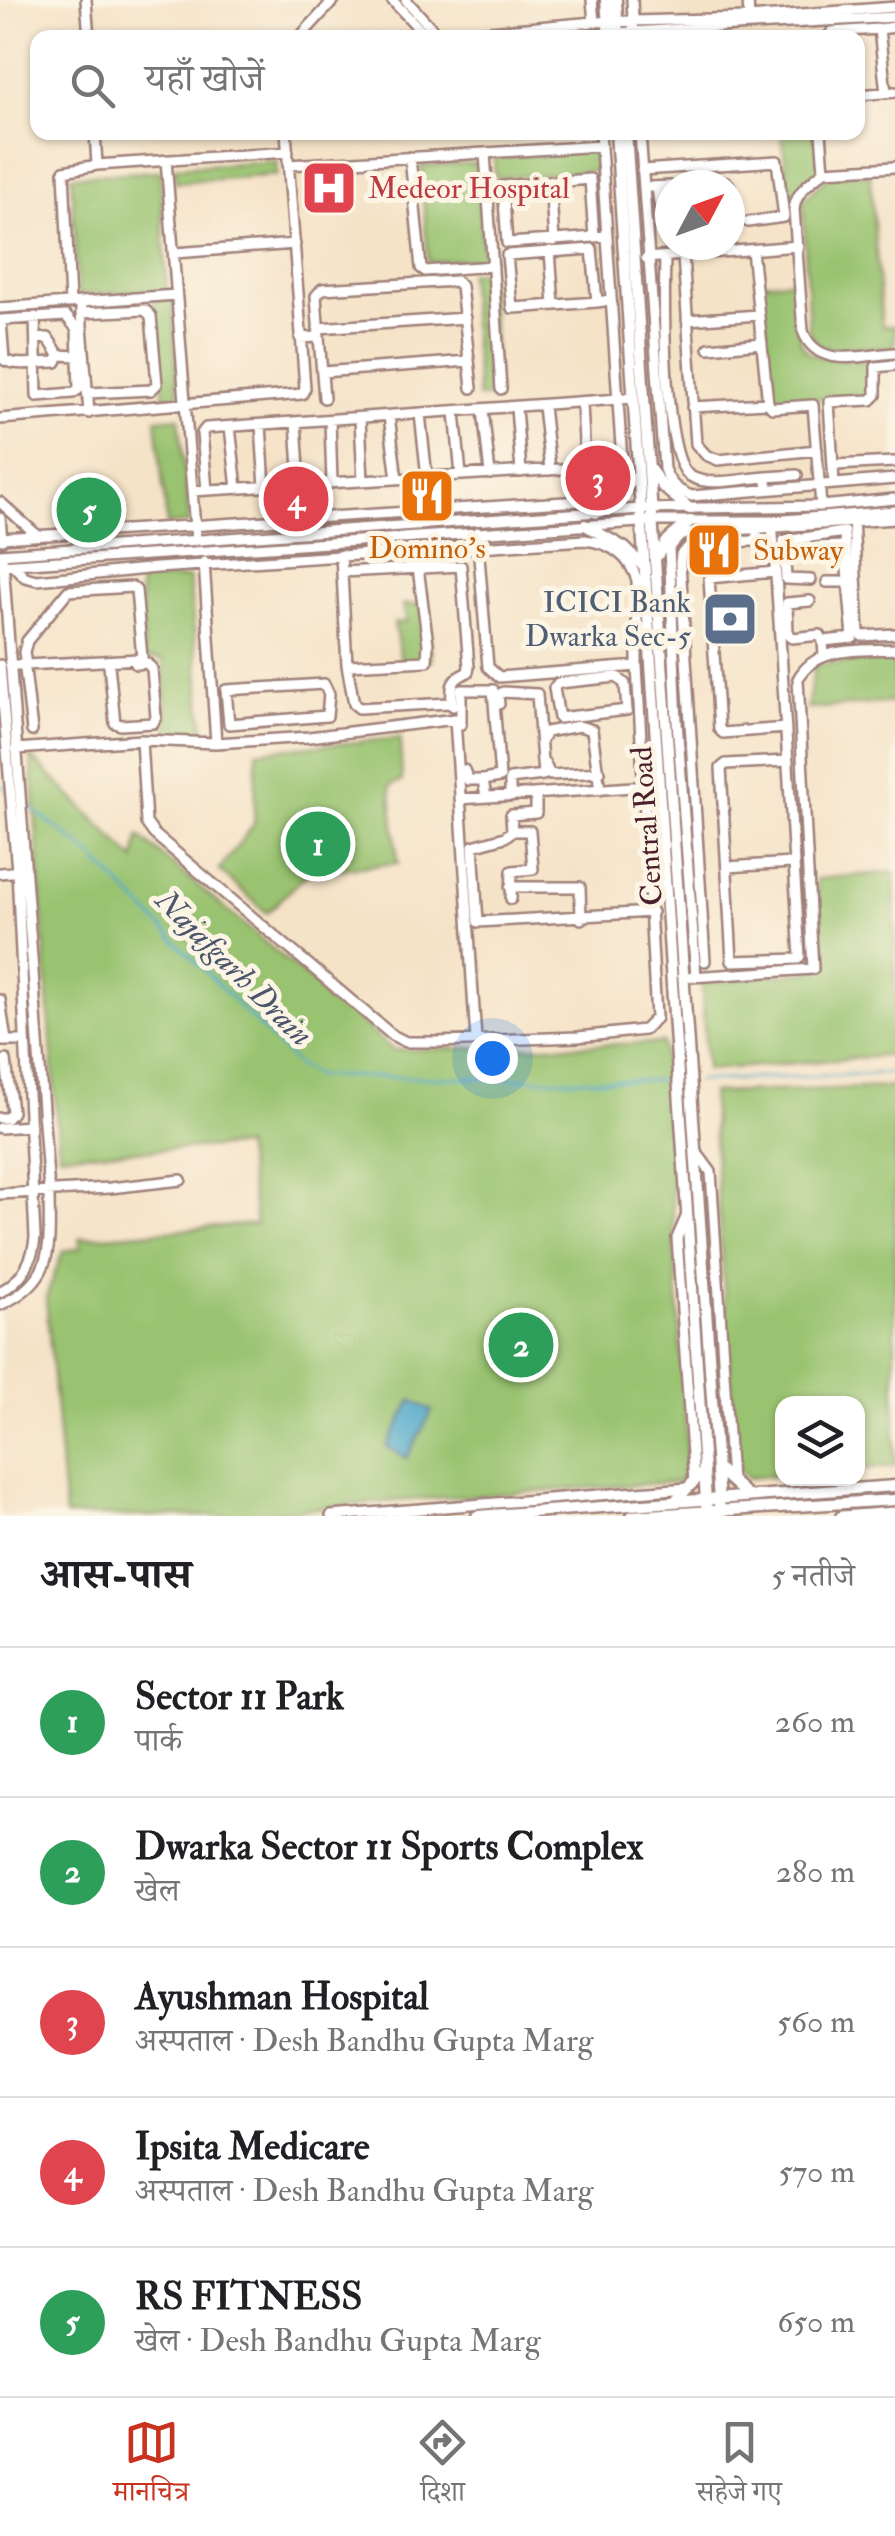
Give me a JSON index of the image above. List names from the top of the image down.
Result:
{
  "streets": {
    "main road": ["Central Road"]
  },
  "water": ["Najafgarh Drain"],
  "places": {
    "hospital": ["Medeor Hospital"],
    "restaurant": ["Domino's", "Subway"],
    "bank": ["ICICI Bank Dwarka Sec-5"]
  },
  "north": "top right",
  "page": {
    "search": "यहाँ खोजें",
    "pins": [
      "3",
      "4",
      "5",
      "1",
      "2"
    ],
    "heading": ["आस-पास", "5 नतीजे"],
    "list": [
      {
        "mark": "1",
        "name": "Sector 11 Park",
        "note": "पार्क",
        "value": "260 m"
      },
      {
        "mark": "2",
        "name": "Dwarka Sector 11 Sports Complex",
        "note": "खेल",
        "value": "280 m"
      },
      {
        "mark": "3",
        "name": "Ayushman Hospital",
        "note": "अस्पताल · Desh Bandhu Gupta Marg",
        "value": "560 m"
      },
      {
        "mark": "4",
        "name": "Ipsita Medicare",
        "note": "अस्पताल · Desh Bandhu Gupta Marg",
        "value": "570 m"
      },
      {
        "mark": "5",
        "name": "RS FITNESS",
        "note": "खेल · Desh Bandhu Gupta Marg",
        "value": "650 m"
      }
    ],
    "nav": ["मानचित्र", "दिशा", "सहेजे गए"]
  }
}
